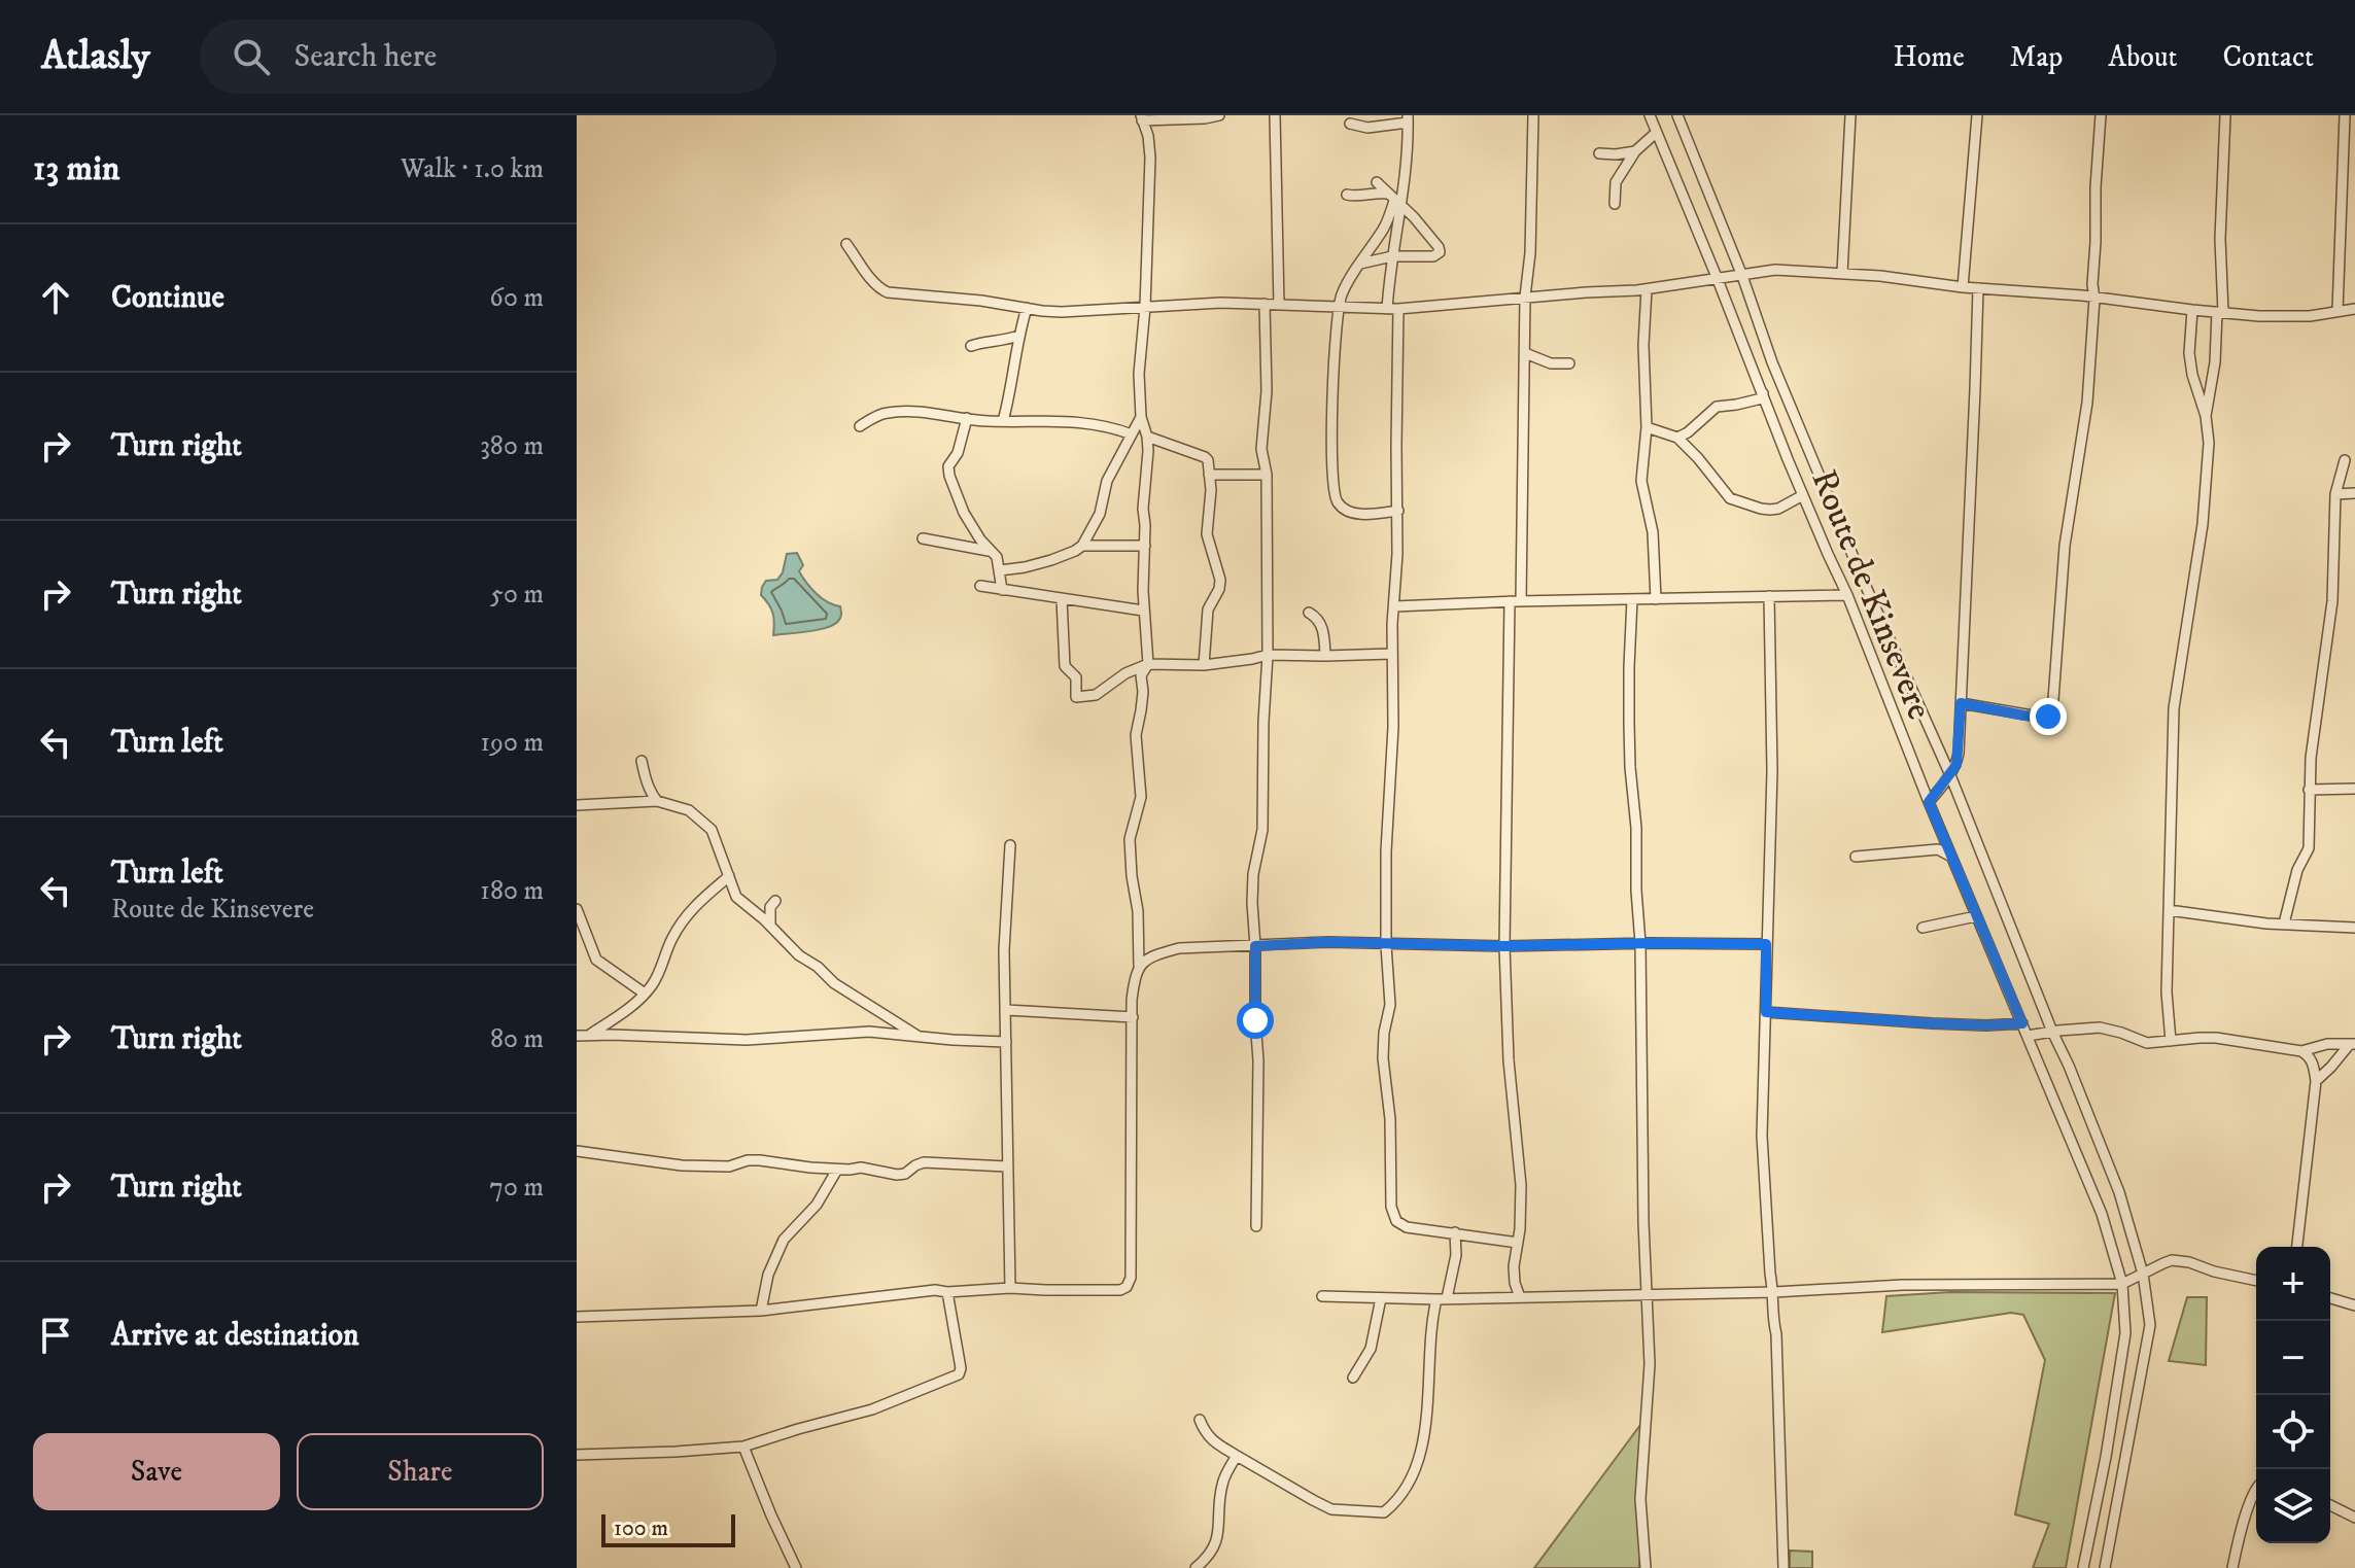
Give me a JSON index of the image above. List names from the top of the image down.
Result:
{
  "streets": {
    "street": ["Route de Kinsevere"]
  },
  "scale_bar": "100 m",
  "page": {
    "header": "Atlasly",
    "search": "Search here",
    "nav": [
      "Home",
      "Map",
      "About",
      "Contact"
    ],
    "heading": ["13 min", "Walk · 1.0 km"],
    "list": [
      ["Continue", "60 m"],
      ["Turn right", "380 m"],
      ["Turn right", "50 m"],
      ["Turn left", "190 m"],
      ["Turn left", "Route de Kinsevere", "180 m"],
      ["Turn right", "80 m"],
      ["Turn right", "70 m"],
      "Arrive at destination"
    ],
    "map_buttons": ["+", "−"],
    "buttons": ["Save", "Share"],
    "scale": "100 m"
  }
}
